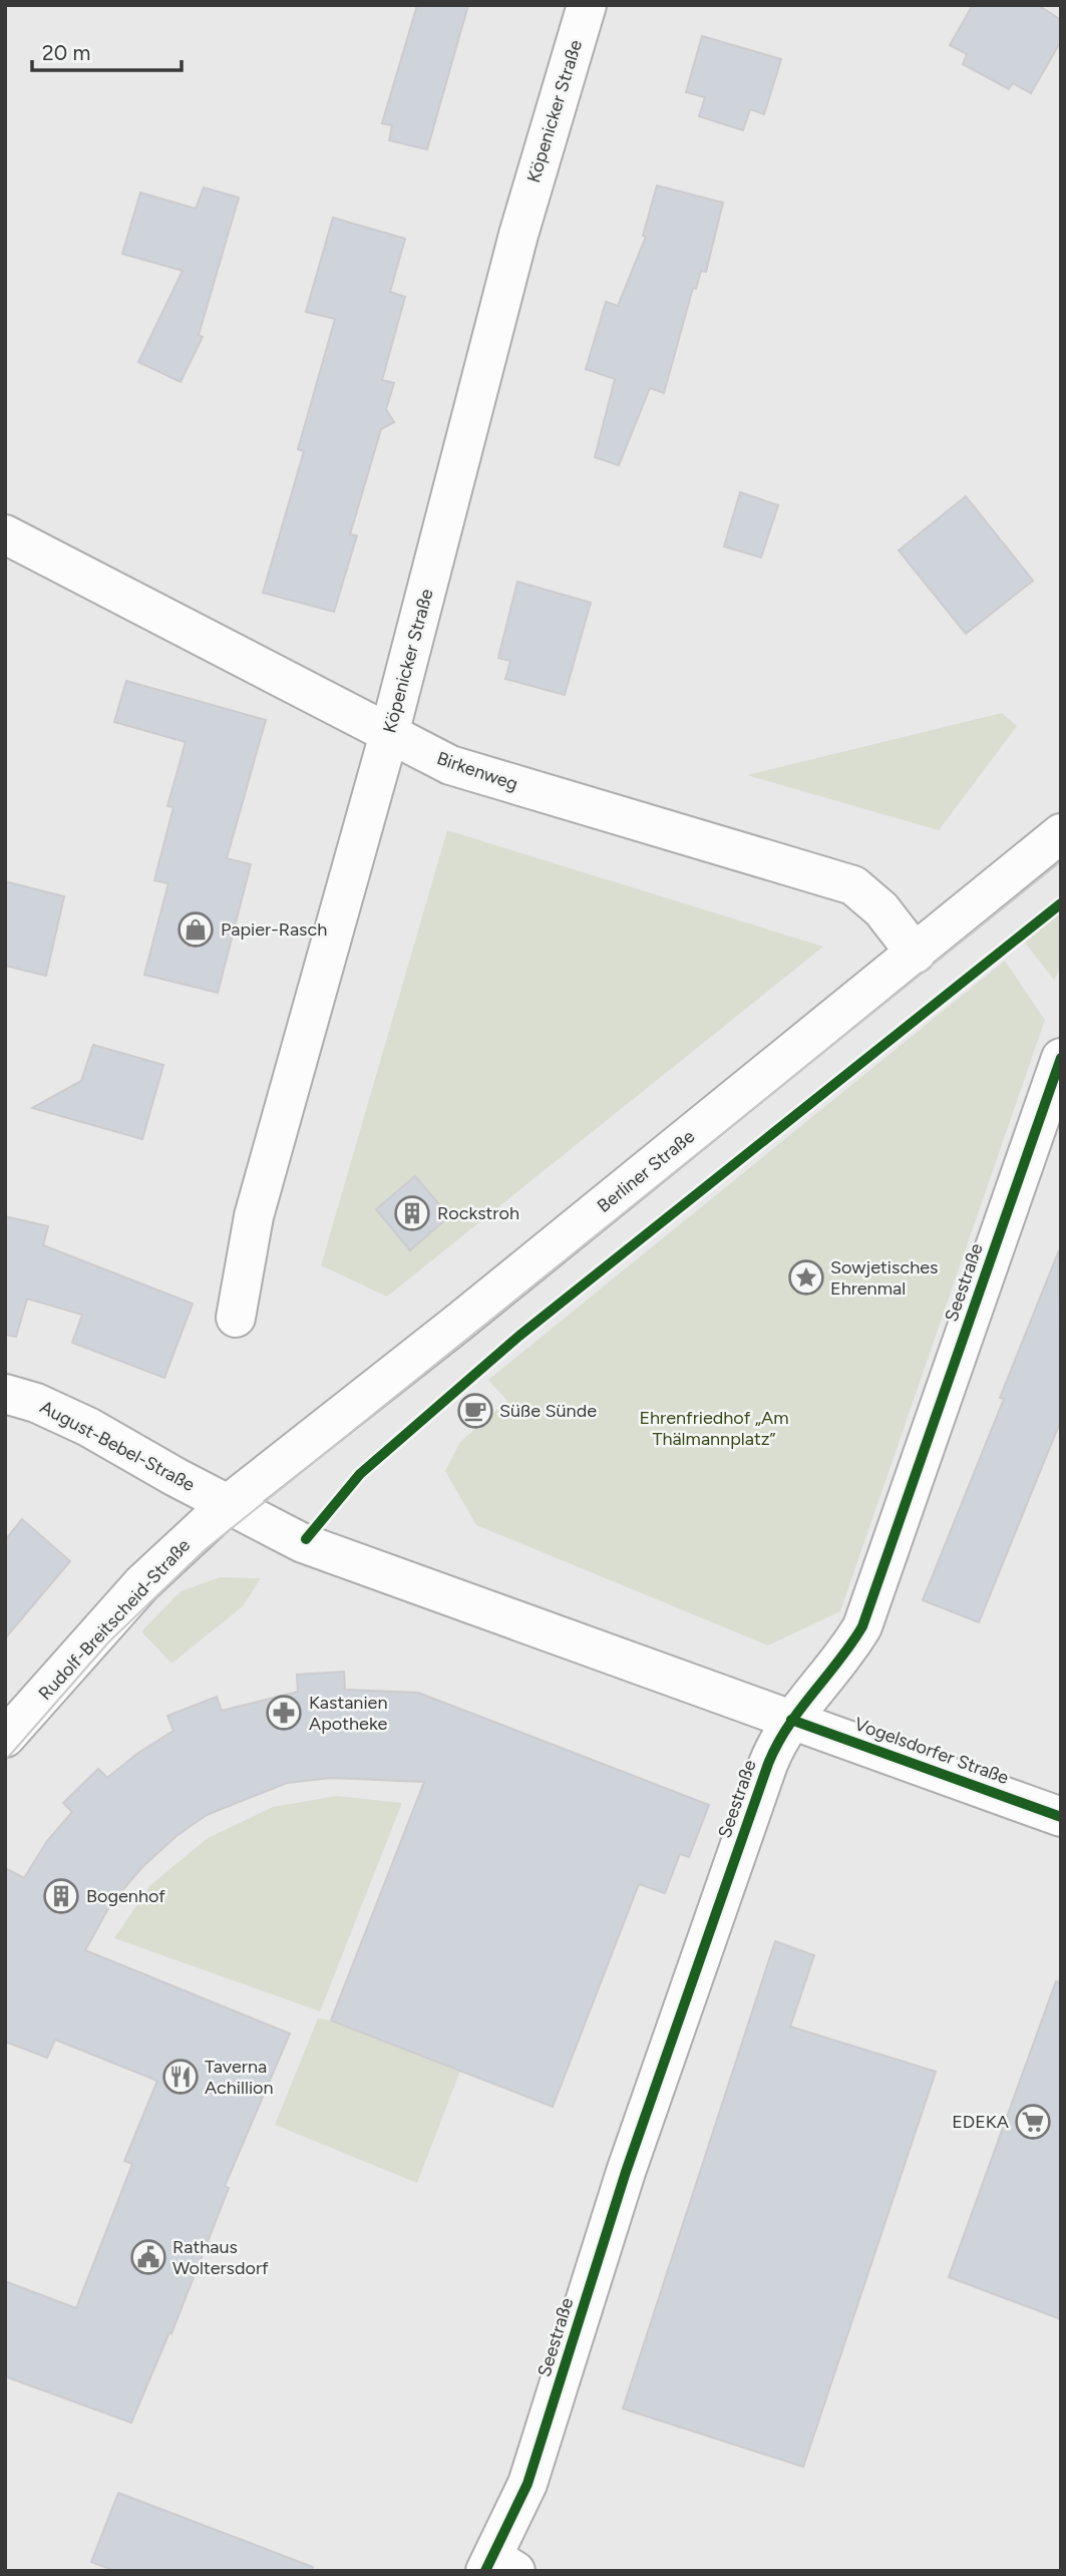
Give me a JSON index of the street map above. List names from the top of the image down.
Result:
{
  "streets": {
    "street": [
      "Köpenicker Straße",
      "Birkenweg",
      "Berliner Straße",
      "Seestraße",
      "August-Bebel-Straße",
      "Rudolf-Breitscheid-Straße",
      "Vogelsdorfer Straße"
    ]
  },
  "crossings": [
    ["Köpenicker Straße", "Birkenweg"],
    ["Birkenweg", "Berliner Straße"],
    ["Berliner Straße", "August-Bebel-Straße"],
    ["Berliner Straße", "Rudolf-Breitscheid-Straße"],
    ["Berliner Straße", "Vogelsdorfer Straße"],
    ["Seestraße", "Vogelsdorfer Straße"],
    ["August-Bebel-Straße", "Rudolf-Breitscheid-Straße"],
    ["August-Bebel-Straße", "Vogelsdorfer Straße"],
    ["Rudolf-Breitscheid-Straße", "Vogelsdorfer Straße"]
  ],
  "parks": ["Ehrenfriedhof „Am Thälmannplatz”"],
  "places": {
    "shop": ["Papier-Rasch"],
    "building": ["Rockstroh", "Bogenhof"],
    "place": ["Sowjetisches Ehrenmal"],
    "cafe": ["Süße Sünde"],
    "pharmacy": ["Kastanien Apotheke"],
    "restaurant": ["Taverna Achillion"],
    "supermarket": ["EDEKA"],
    "public building": ["Rathaus Woltersdorf"]
  },
  "scale_bar": "20 m"
}
